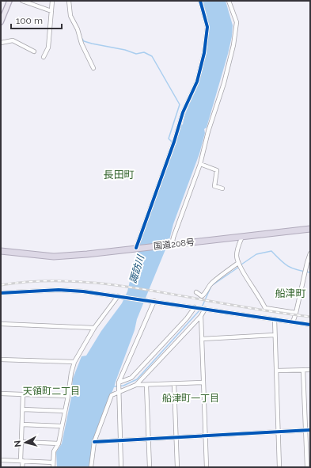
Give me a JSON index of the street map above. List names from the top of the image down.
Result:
{
  "streets": {
    "highway": ["国道208号"]
  },
  "districts": [
    "長田町",
    "船津町",
    "天領町二丁目",
    "船津町一丁目"
  ],
  "water": ["諏訪川"],
  "scale_bar": "100 m",
  "north": "left"
}
